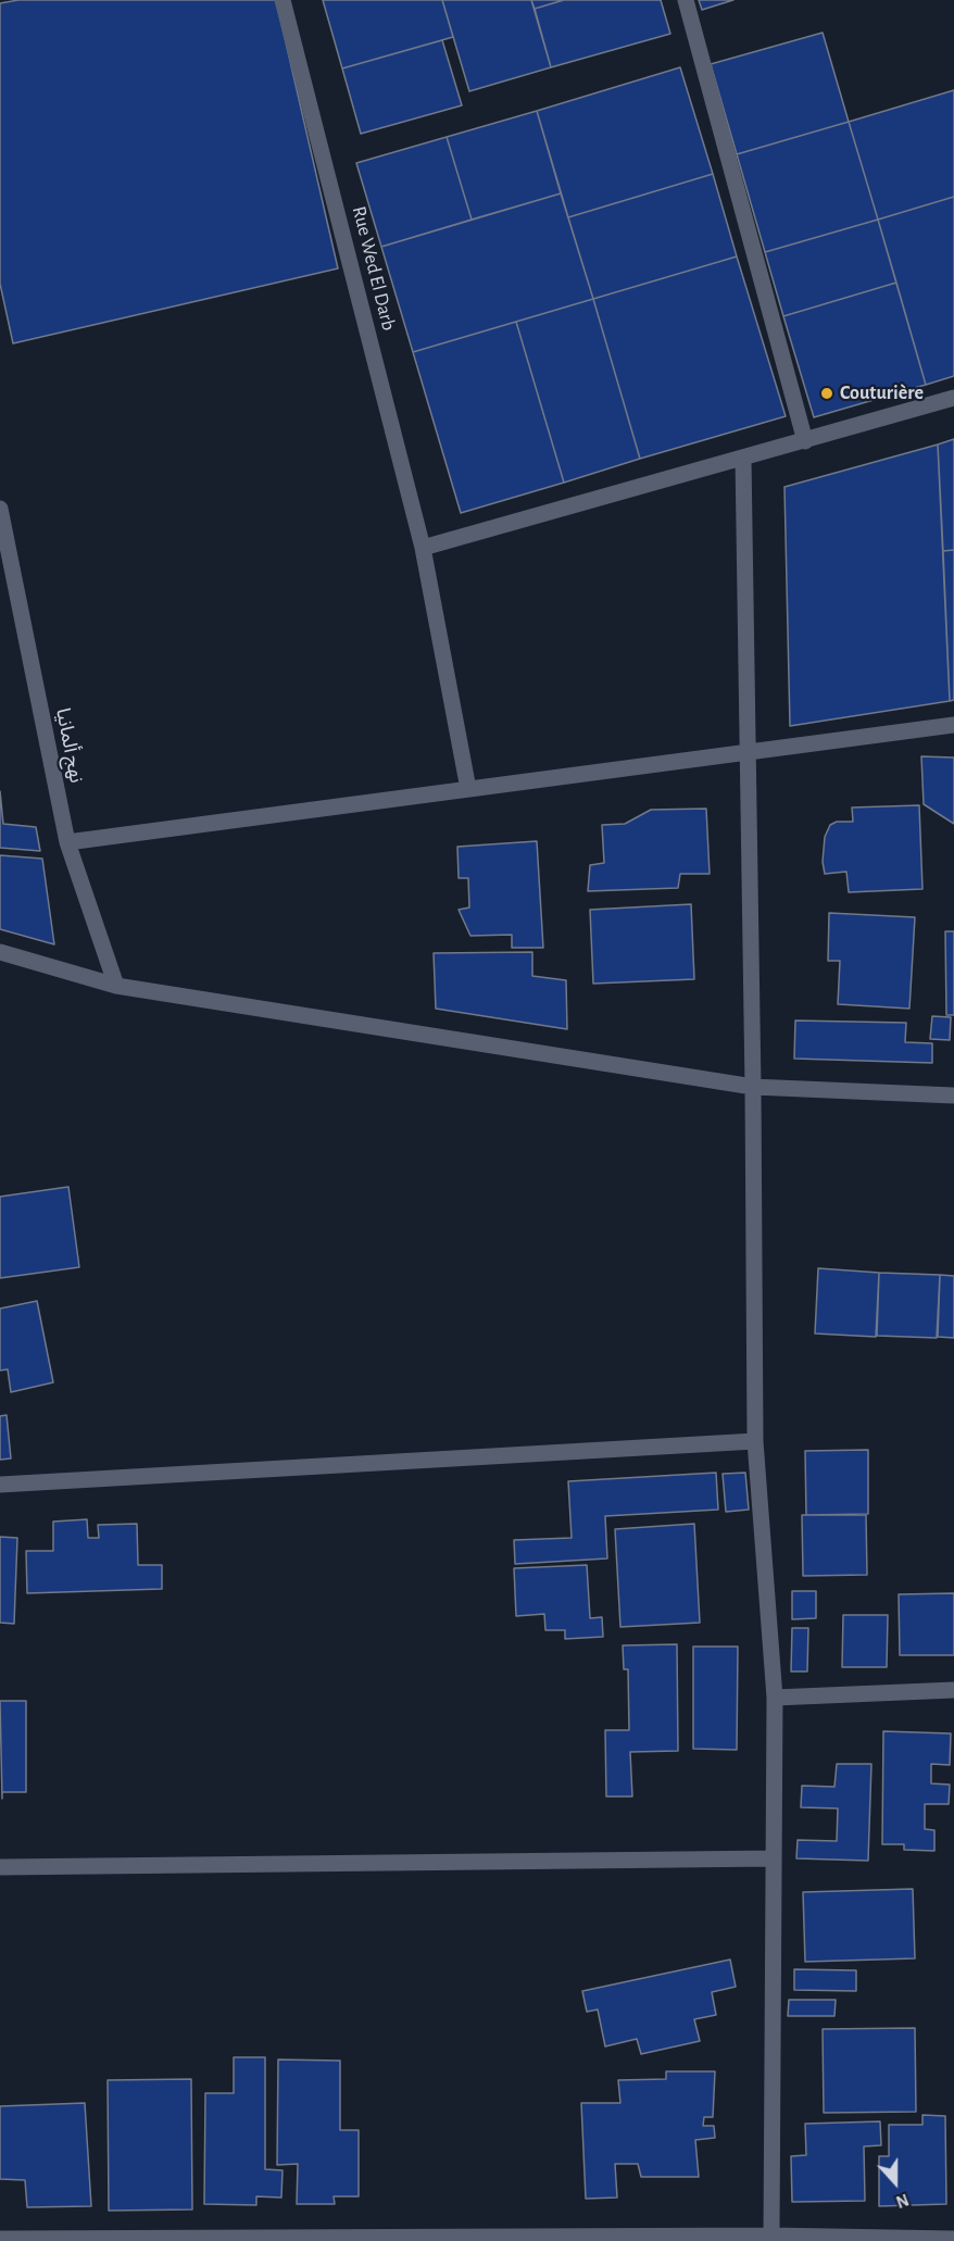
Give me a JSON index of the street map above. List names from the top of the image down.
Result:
{
  "streets": {
    "street": ["Rue Wed El Darb", "نهج ألمانيا"]
  },
  "places": ["Couturière"],
  "north": "bottom"
}
